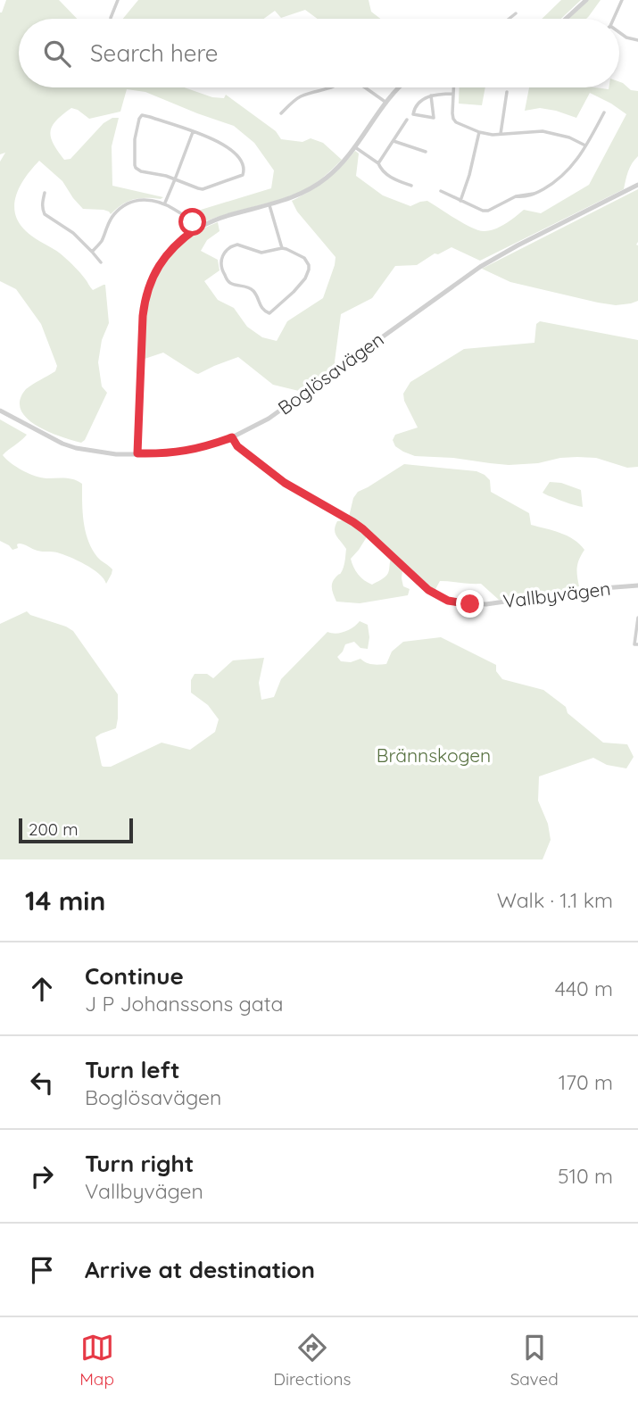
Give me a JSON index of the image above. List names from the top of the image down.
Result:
{
  "streets": {
    "street": ["Boglösavägen", "Vallbyvägen"]
  },
  "crossings": [
    ["Boglösavägen", "Vallbyvägen"]
  ],
  "parks": ["Brännskogen"],
  "scale_bar": "200 m",
  "page": {
    "search": "Search here",
    "scale": "200 m",
    "heading": ["14 min", "Walk · 1.1 km"],
    "list": [
      ["Continue", "J P Johanssons gata", "440 m"],
      ["Turn left", "Boglösavägen", "170 m"],
      ["Turn right", "Vallbyvägen", "510 m"],
      "Arrive at destination"
    ],
    "nav": ["Map", "Directions", "Saved"]
  }
}
